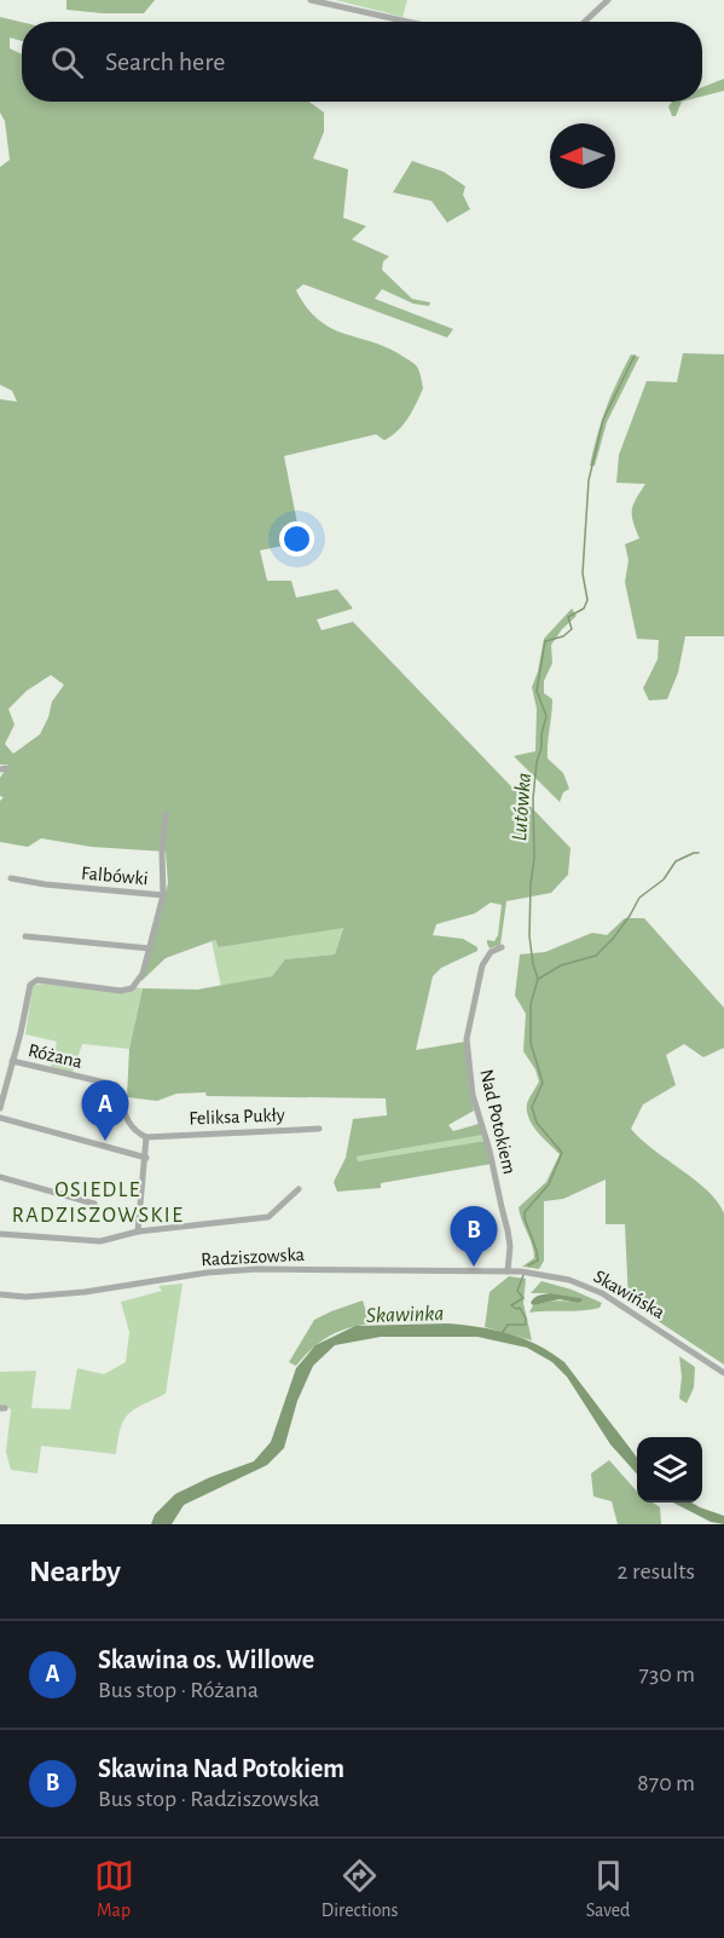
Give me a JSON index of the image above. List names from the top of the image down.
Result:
{
  "streets": {
    "street": [
      "Falbówki",
      "Różana",
      "Feliksa Pukły",
      "Nad Potokiem",
      "Radziszowska",
      "Skawińska"
    ]
  },
  "crossings": [
    ["Falbówki", "Różana"],
    ["Różana", "Feliksa Pukły"],
    ["Nad Potokiem", "Radziszowska"],
    ["Nad Potokiem", "Skawińska"],
    ["Radziszowska", "Skawińska"]
  ],
  "districts": ["OSIEDLE RADZISZOWSKIE"],
  "water": ["Lutówka", "Skawinka"],
  "north": "left",
  "page": {
    "search": "Search here",
    "pins": ["A", "B"],
    "heading": ["Nearby", "2 results"],
    "list": [
      {
        "mark": "A",
        "name": "Skawina os. Willowe",
        "note": "Bus stop · Różana",
        "value": "730 m"
      },
      {
        "mark": "B",
        "name": "Skawina Nad Potokiem",
        "note": "Bus stop · Radziszowska",
        "value": "870 m"
      }
    ],
    "nav": ["Map", "Directions", "Saved"]
  }
}
